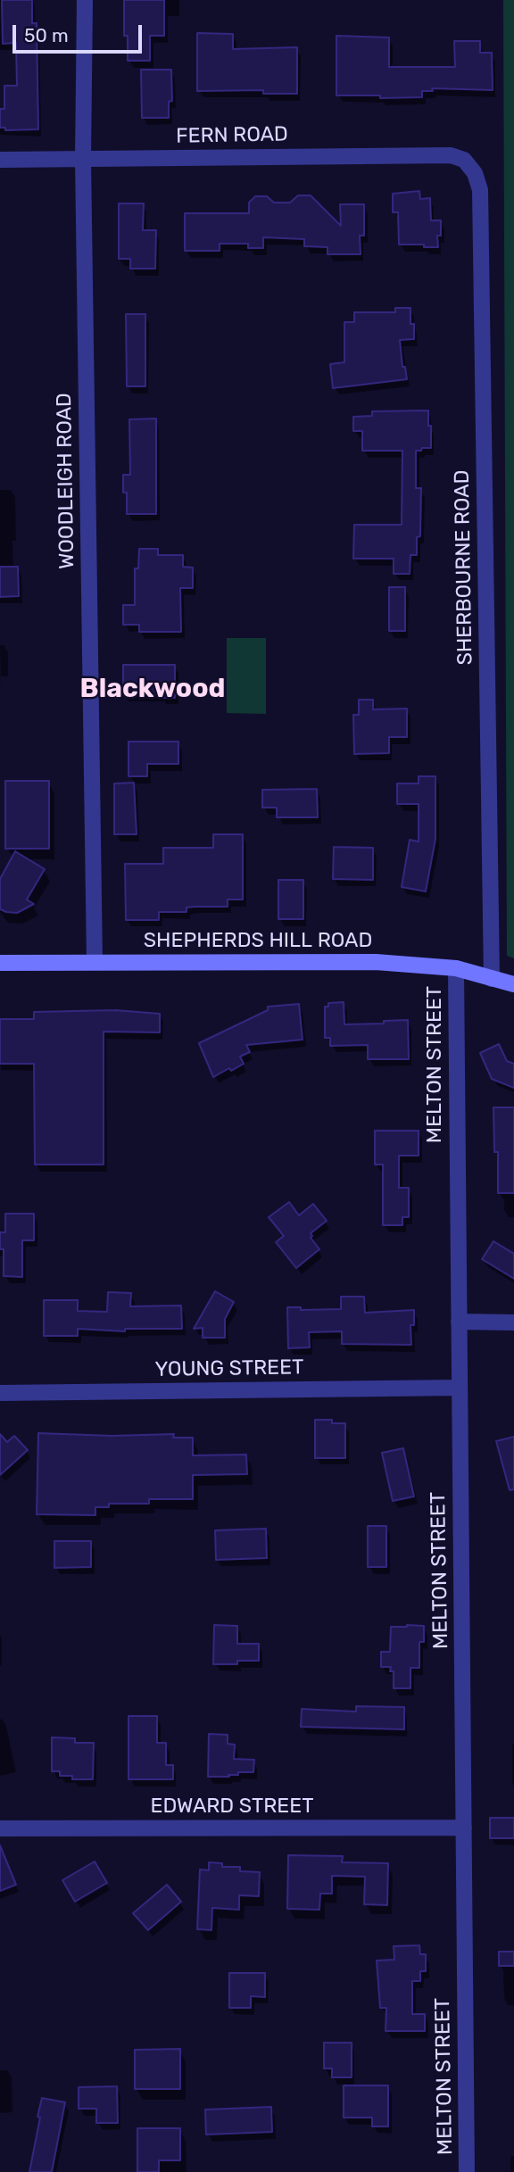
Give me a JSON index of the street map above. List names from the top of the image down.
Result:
{
  "streets": {
    "main road": ["SHEPHERDS HILL ROAD"],
    "street": [
      "FERN ROAD",
      "WOODLEIGH ROAD",
      "SHERBOURNE ROAD",
      "MELTON STREET",
      "YOUNG STREET",
      "EDWARD STREET"
    ]
  },
  "crossings": [
    ["FERN ROAD", "WOODLEIGH ROAD"],
    ["FERN ROAD", "SHERBOURNE ROAD"],
    ["WOODLEIGH ROAD", "SHEPHERDS HILL ROAD"],
    ["SHERBOURNE ROAD", "SHEPHERDS HILL ROAD"],
    ["SHEPHERDS HILL ROAD", "MELTON STREET"],
    ["MELTON STREET", "YOUNG STREET"],
    ["MELTON STREET", "EDWARD STREET"]
  ],
  "districts": ["Blackwood"],
  "scale_bar": "50 m"
}
